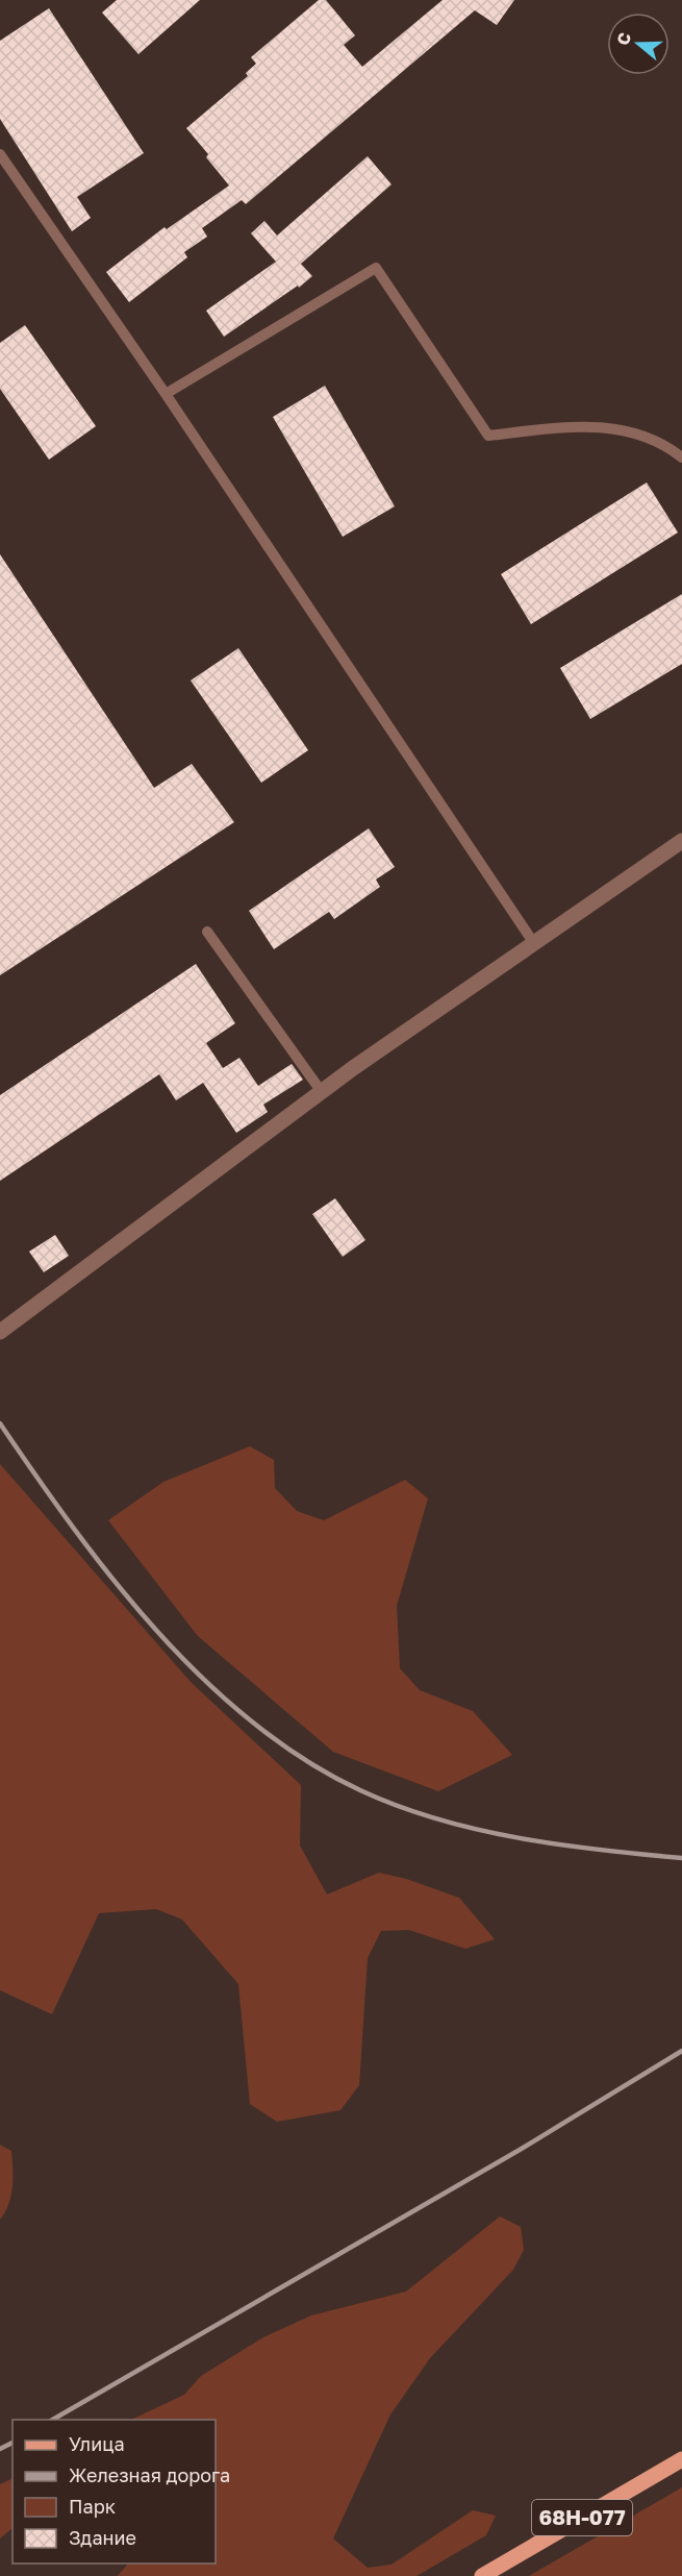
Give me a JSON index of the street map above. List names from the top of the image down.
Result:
{
  "streets": {
    "main road": ["68Н-077"]
  },
  "legend": [
    "Улица",
    "Железная дорога",
    "Парк",
    "Здание"
  ],
  "north": "left"
}
